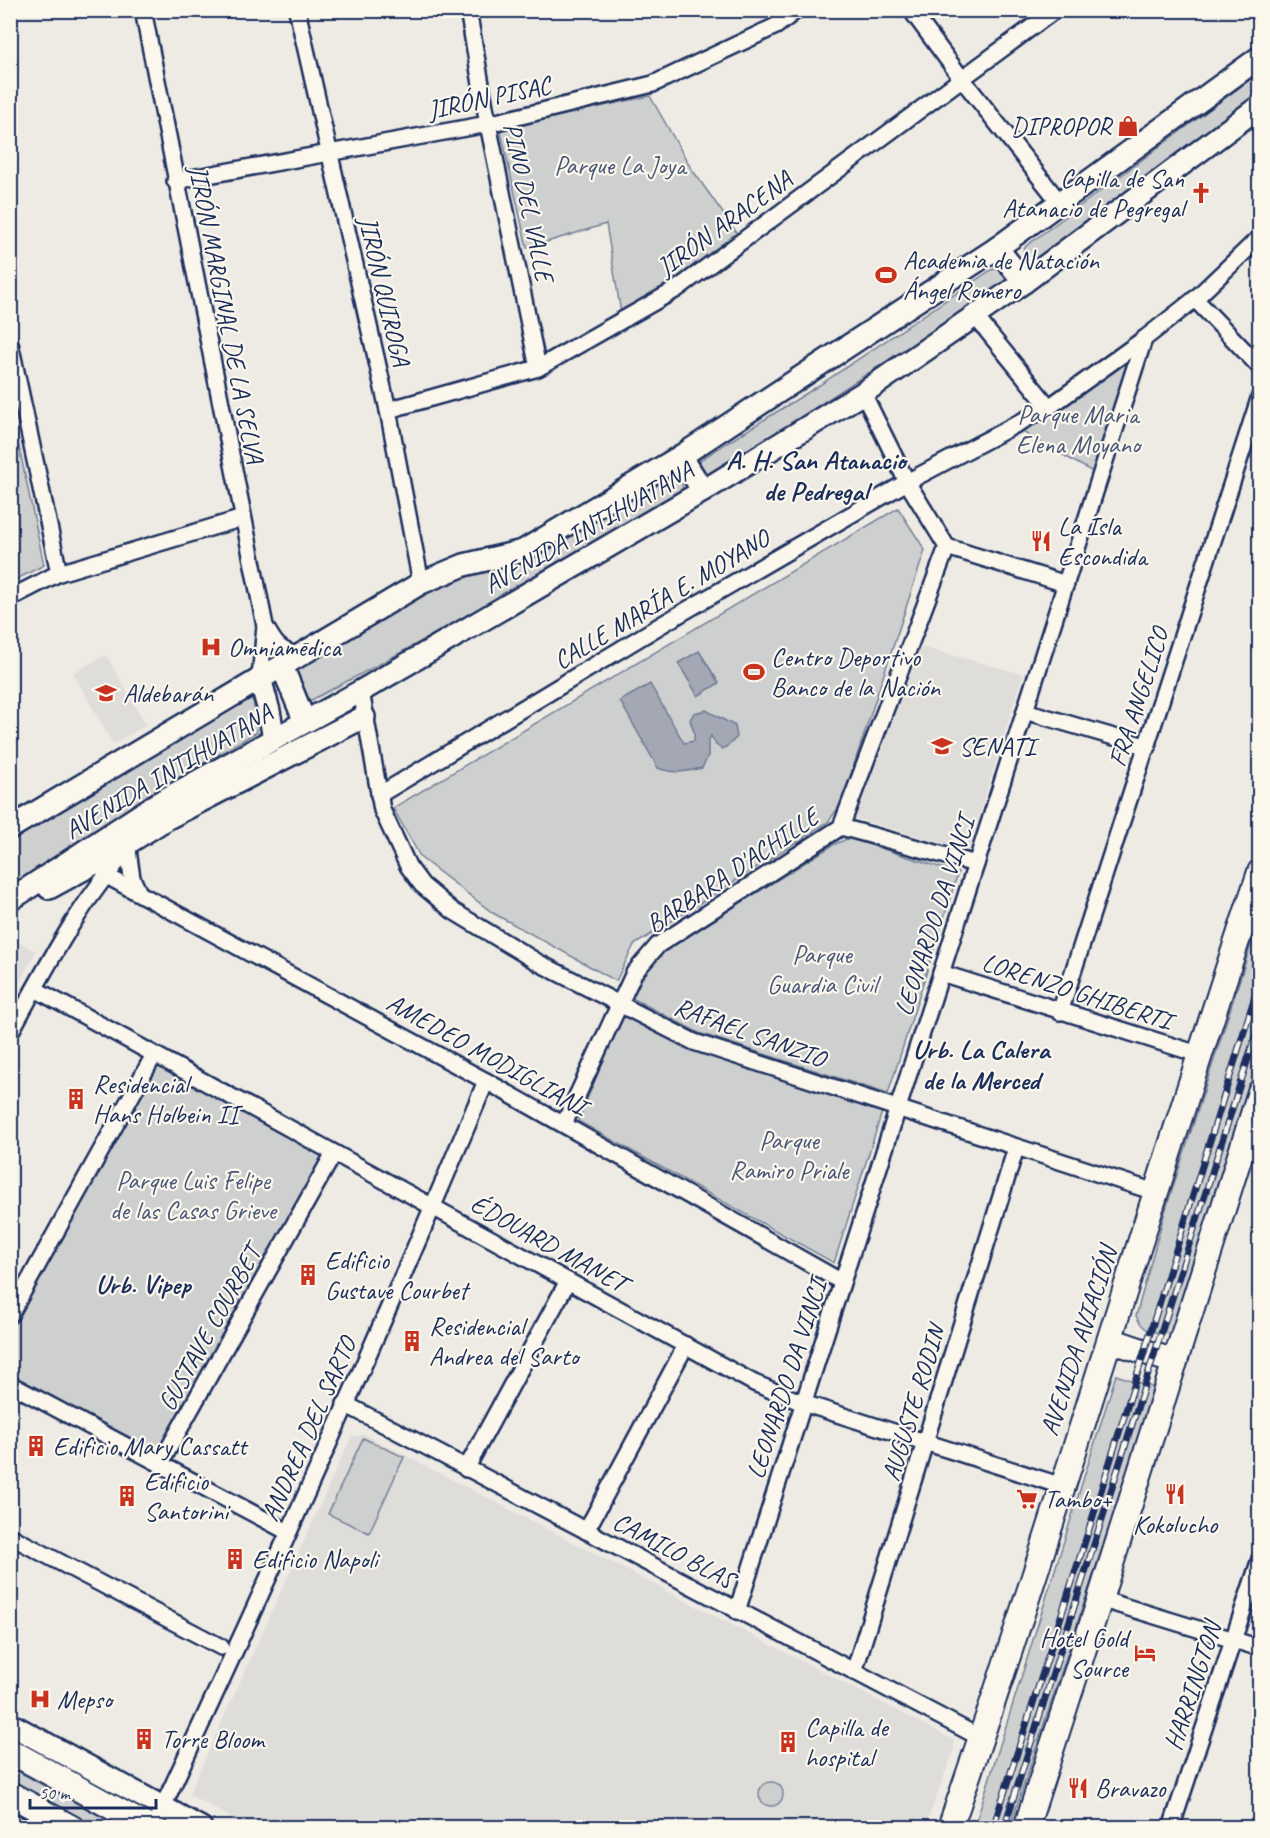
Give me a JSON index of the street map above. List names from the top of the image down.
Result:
{
  "streets": {
    "main road": ["AVENIDA INTIHUATANA", "AVENIDA AVIACIÓN"],
    "street": [
      "JIRÓN PISAC",
      "PINO DEL VALLE",
      "JIRÓN ARACENA",
      "JIRÓN QUIROGA",
      "JIRÓN MARGINAL DE LA SELVA",
      "CALLE MARÍA E. MOYANO",
      "FRA ANGELICO",
      "BARBARA D'ACHILLE",
      "LEONARDO DA VINCI",
      "LORENZO GHIBERTI",
      "RAFAEL SANZIO",
      "AMEDEO MODIGLIANI",
      "ÉDOUARD MANET",
      "GUSTAVE COURBET",
      "AUGUSTE RODIN",
      "ANDREA DEL SARTO",
      "CAMILO BLAS",
      "HARRINGTON"
    ]
  },
  "crossings": [
    ["JIRÓN PISAC", "PINO DEL VALLE"],
    ["JIRÓN PISAC", "JIRÓN QUIROGA"],
    ["JIRÓN PISAC", "JIRÓN MARGINAL DE LA SELVA"],
    ["PINO DEL VALLE", "JIRÓN ARACENA"],
    ["JIRÓN ARACENA", "JIRÓN QUIROGA"],
    ["JIRÓN QUIROGA", "AVENIDA INTIHUATANA"],
    ["JIRÓN MARGINAL DE LA SELVA", "AVENIDA INTIHUATANA"],
    ["AVENIDA INTIHUATANA", "RAFAEL SANZIO"],
    ["CALLE MARÍA E. MOYANO", "LEONARDO DA VINCI"],
    ["CALLE MARÍA E. MOYANO", "RAFAEL SANZIO"],
    ["FRA ANGELICO", "LORENZO GHIBERTI"],
    ["BARBARA D'ACHILLE", "RAFAEL SANZIO"],
    ["BARBARA D'ACHILLE", "AMEDEO MODIGLIANI"],
    ["LEONARDO DA VINCI", "LORENZO GHIBERTI"],
    ["LEONARDO DA VINCI", "RAFAEL SANZIO"],
    ["LEONARDO DA VINCI", "AMEDEO MODIGLIANI"],
    ["LEONARDO DA VINCI", "ÉDOUARD MANET"],
    ["LEONARDO DA VINCI", "CAMILO BLAS"],
    ["LORENZO GHIBERTI", "AVENIDA AVIACIÓN"],
    ["RAFAEL SANZIO", "AVENIDA AVIACIÓN"],
    ["RAFAEL SANZIO", "AUGUSTE RODIN"],
    ["AMEDEO MODIGLIANI", "ANDREA DEL SARTO"],
    ["ÉDOUARD MANET", "GUSTAVE COURBET"],
    ["ÉDOUARD MANET", "AVENIDA AVIACIÓN"],
    ["ÉDOUARD MANET", "AUGUSTE RODIN"],
    ["ÉDOUARD MANET", "ANDREA DEL SARTO"],
    ["AVENIDA AVIACIÓN", "CAMILO BLAS"],
    ["AUGUSTE RODIN", "CAMILO BLAS"],
    ["ANDREA DEL SARTO", "CAMILO BLAS"]
  ],
  "districts": ["A. H. San Atanacio de Pedregal", "Urb. La Calera de la Merced", "Urb. Vipep"],
  "parks": [
    "Parque La Joya",
    "Parque Maria Elena Moyano",
    "Parque Guardia Civil",
    "Parque Ramiro Priale",
    "Parque Luis Felipe de las Casas Grieve"
  ],
  "places": {
    "shop": ["DIPROPOR"],
    "church": ["Capilla de San Atanacio de Pegregal"],
    "sports": ["Academia de Natación Ángel Romero", "Centro Deportivo Banco de la Nación"],
    "restaurant": ["La Isla Escondida", "Kokolucho", "Bravazo"],
    "hospital": ["Omniamēdica", "Mepso"],
    "school or university": ["Aldebarán", "SENATI"],
    "building": [
      "Residencial Hans Holbein II",
      "Edificio Gustave Courbet",
      "Residencial Andrea del Sarto",
      "Edificio Mary Cassatt",
      "Edificio Santorini",
      "Edificio Napoli",
      "Torre Bloom",
      "Capilla de hospital"
    ],
    "supermarket": ["Tambo+"],
    "hotel": ["Hotel Gold Source"]
  },
  "scale_bar": "50 m"
}
